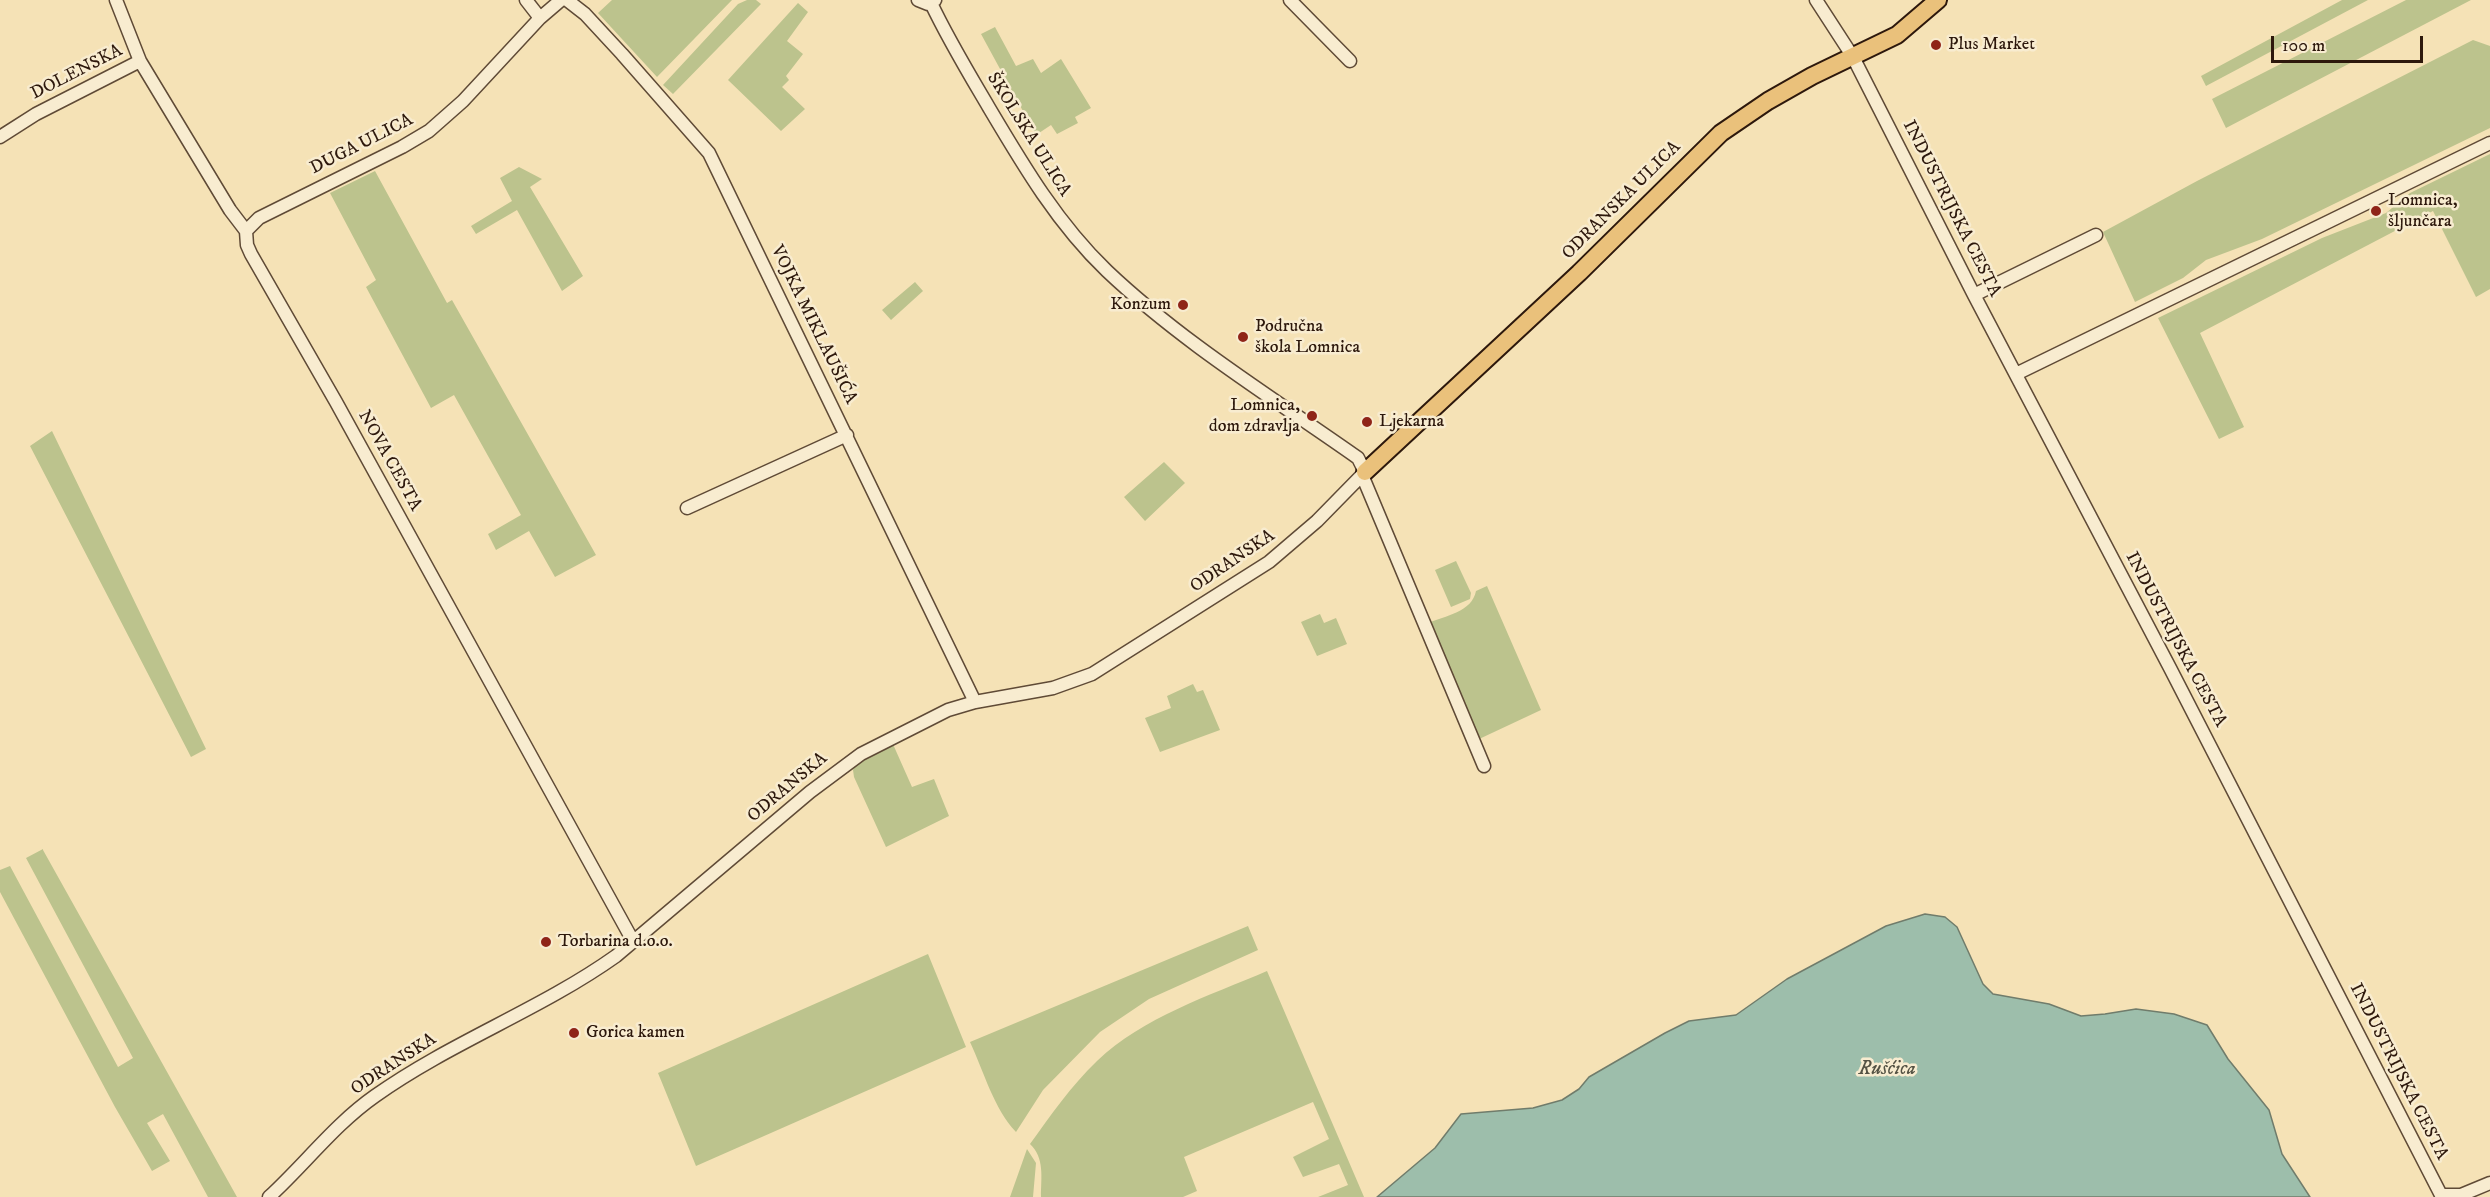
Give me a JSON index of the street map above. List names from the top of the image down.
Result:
{
  "streets": {
    "main road": ["ODRANSKA ULICA"],
    "street": [
      "DOLENSKA",
      "ŠKOLSKA ULICA",
      "DUGA ULICA",
      "INDUSTRIJSKA CESTA",
      "VOJKA MIKLAUŠIĆA",
      "NOVA CESTA",
      "ODRANSKA"
    ]
  },
  "crossings": [
    ["DOLENSKA", "NOVA CESTA"],
    ["ŠKOLSKA ULICA", "ODRANSKA ULICA"],
    ["ŠKOLSKA ULICA", "ODRANSKA"],
    ["DUGA ULICA", "NOVA CESTA"],
    ["ODRANSKA ULICA", "INDUSTRIJSKA CESTA"],
    ["ODRANSKA ULICA", "ODRANSKA"],
    ["VOJKA MIKLAUŠIĆA", "ODRANSKA"],
    ["NOVA CESTA", "ODRANSKA"]
  ],
  "water": ["Rušćica"],
  "places": [
    "Plus Market",
    "Lomnica, šljunčara",
    "Konzum",
    "Područna škola Lomnica",
    "Lomnica, dom zdravlja",
    "Ljekarna",
    "Torbarina d.o.o.",
    "Gorica kamen"
  ],
  "scale_bar": "100 m"
}
